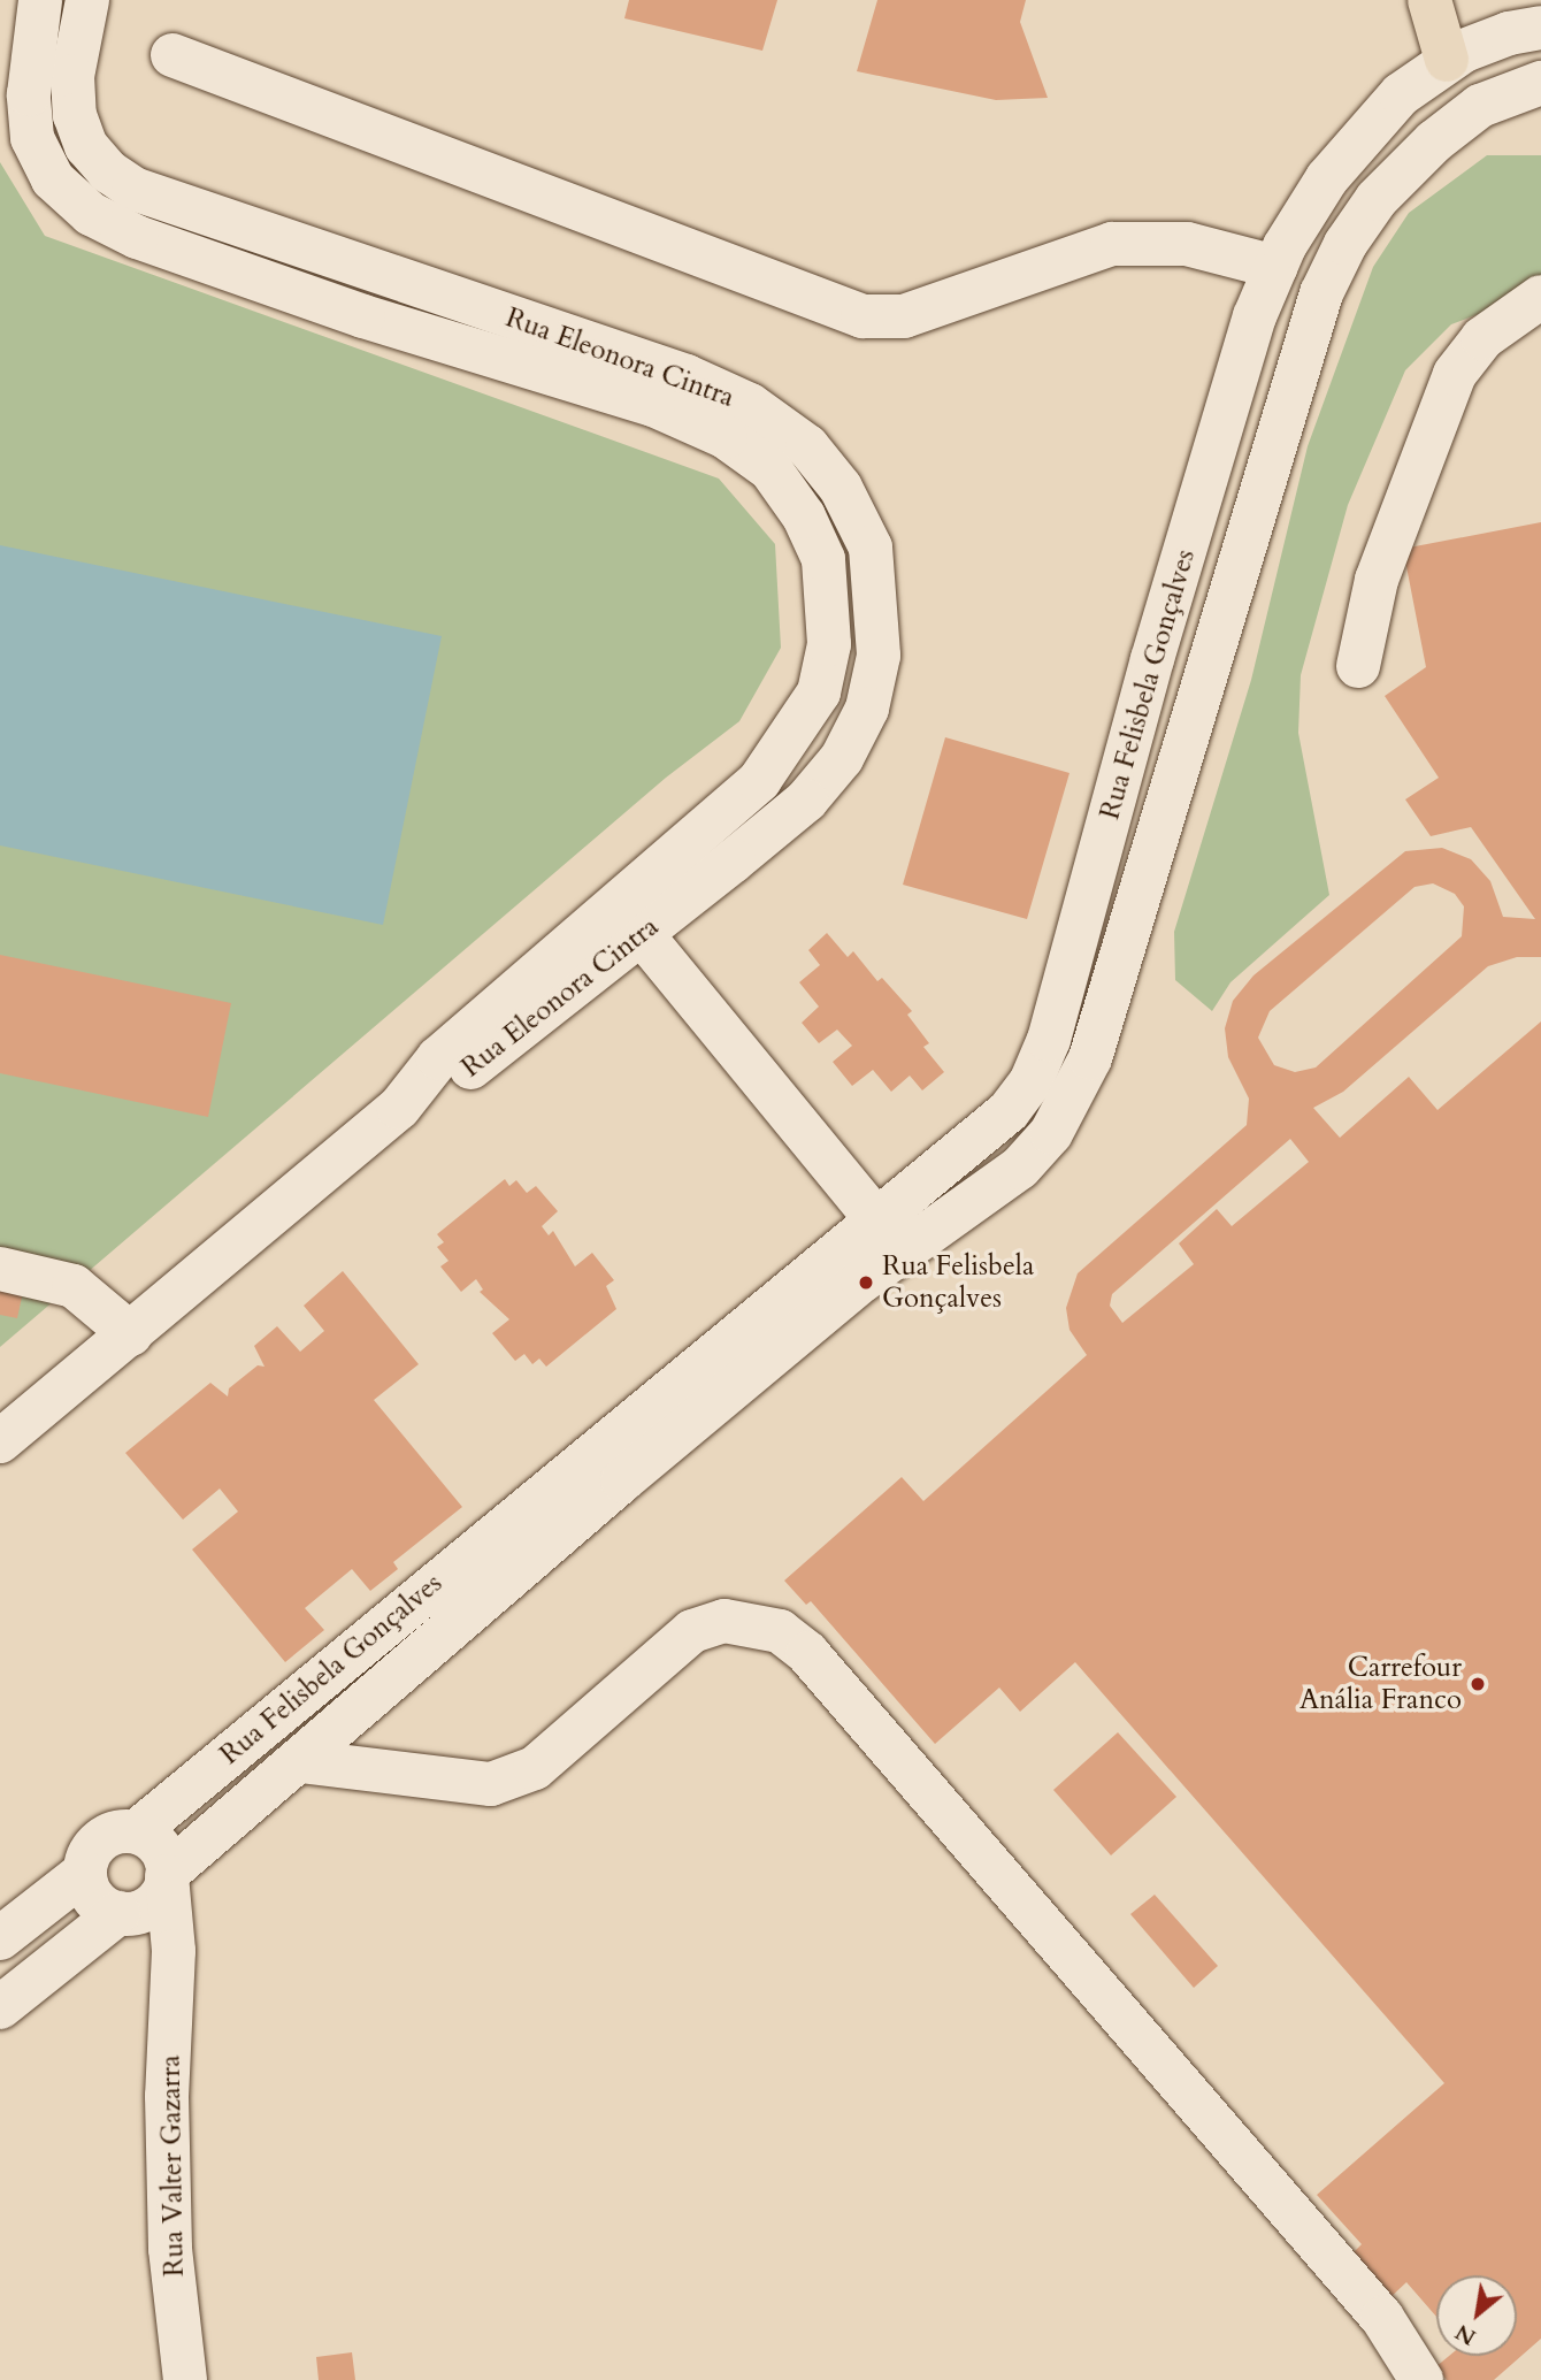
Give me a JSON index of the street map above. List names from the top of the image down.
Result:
{
  "streets": {
    "street": ["Rua Eleonora Cintra", "Rua Felisbela Gonçalves", "Rua Valter Gazarra"]
  },
  "crossings": [
    ["Rua Felisbela Gonçalves", "Rua Valter Gazarra"]
  ],
  "places": ["Rua Felisbela Gonçalves", "Carrefour Anália Franco"],
  "north": "bottom left"
}
